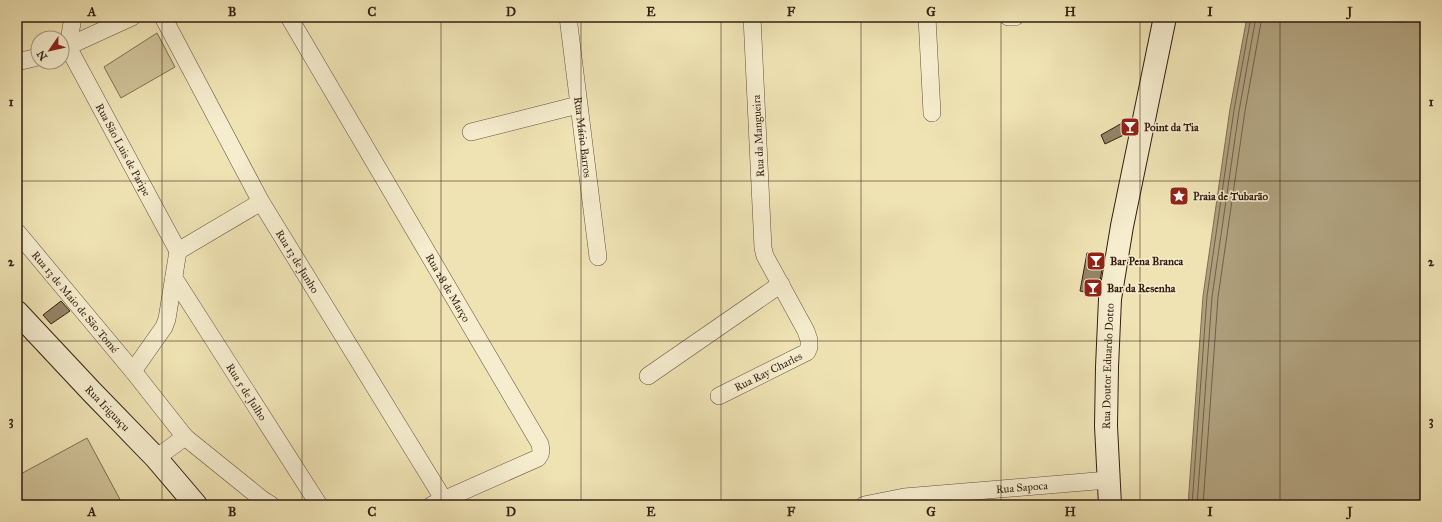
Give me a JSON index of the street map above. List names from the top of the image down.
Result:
{
  "streets": {
    "main road": ["Rua Doutor Eduardo Dotto", "Rua Iriguaçu"],
    "street": [
      "Rua da Mangueira",
      "Rua Mário Barros",
      "Rua São Luis de Paripe",
      "Rua 13 de Junho",
      "Rua 28 de Março",
      "Rua 13 de Maio de São Tomé",
      "Rua Ray Charles",
      "Rua 5 de Julho",
      "Rua Sapoca"
    ]
  },
  "crossings": [
    ["Rua da Mangueira", "Rua Ray Charles"],
    ["Rua 13 de Junho", "Rua 28 de Março"],
    ["Rua Doutor Eduardo Dotto", "Rua Sapoca"]
  ],
  "places": {
    "bar": ["Point da Tia", "Bar Pena Branca", "Bar da Resenha"],
    "place": ["Praia de Tubarão"]
  },
  "north": "bottom left",
  "grid": {
    "columns": [
      "A",
      "B",
      "C",
      "D",
      "E",
      "F",
      "G",
      "H",
      "I",
      "J"
    ],
    "rows": ["1", "2", "3"]
  }
}
